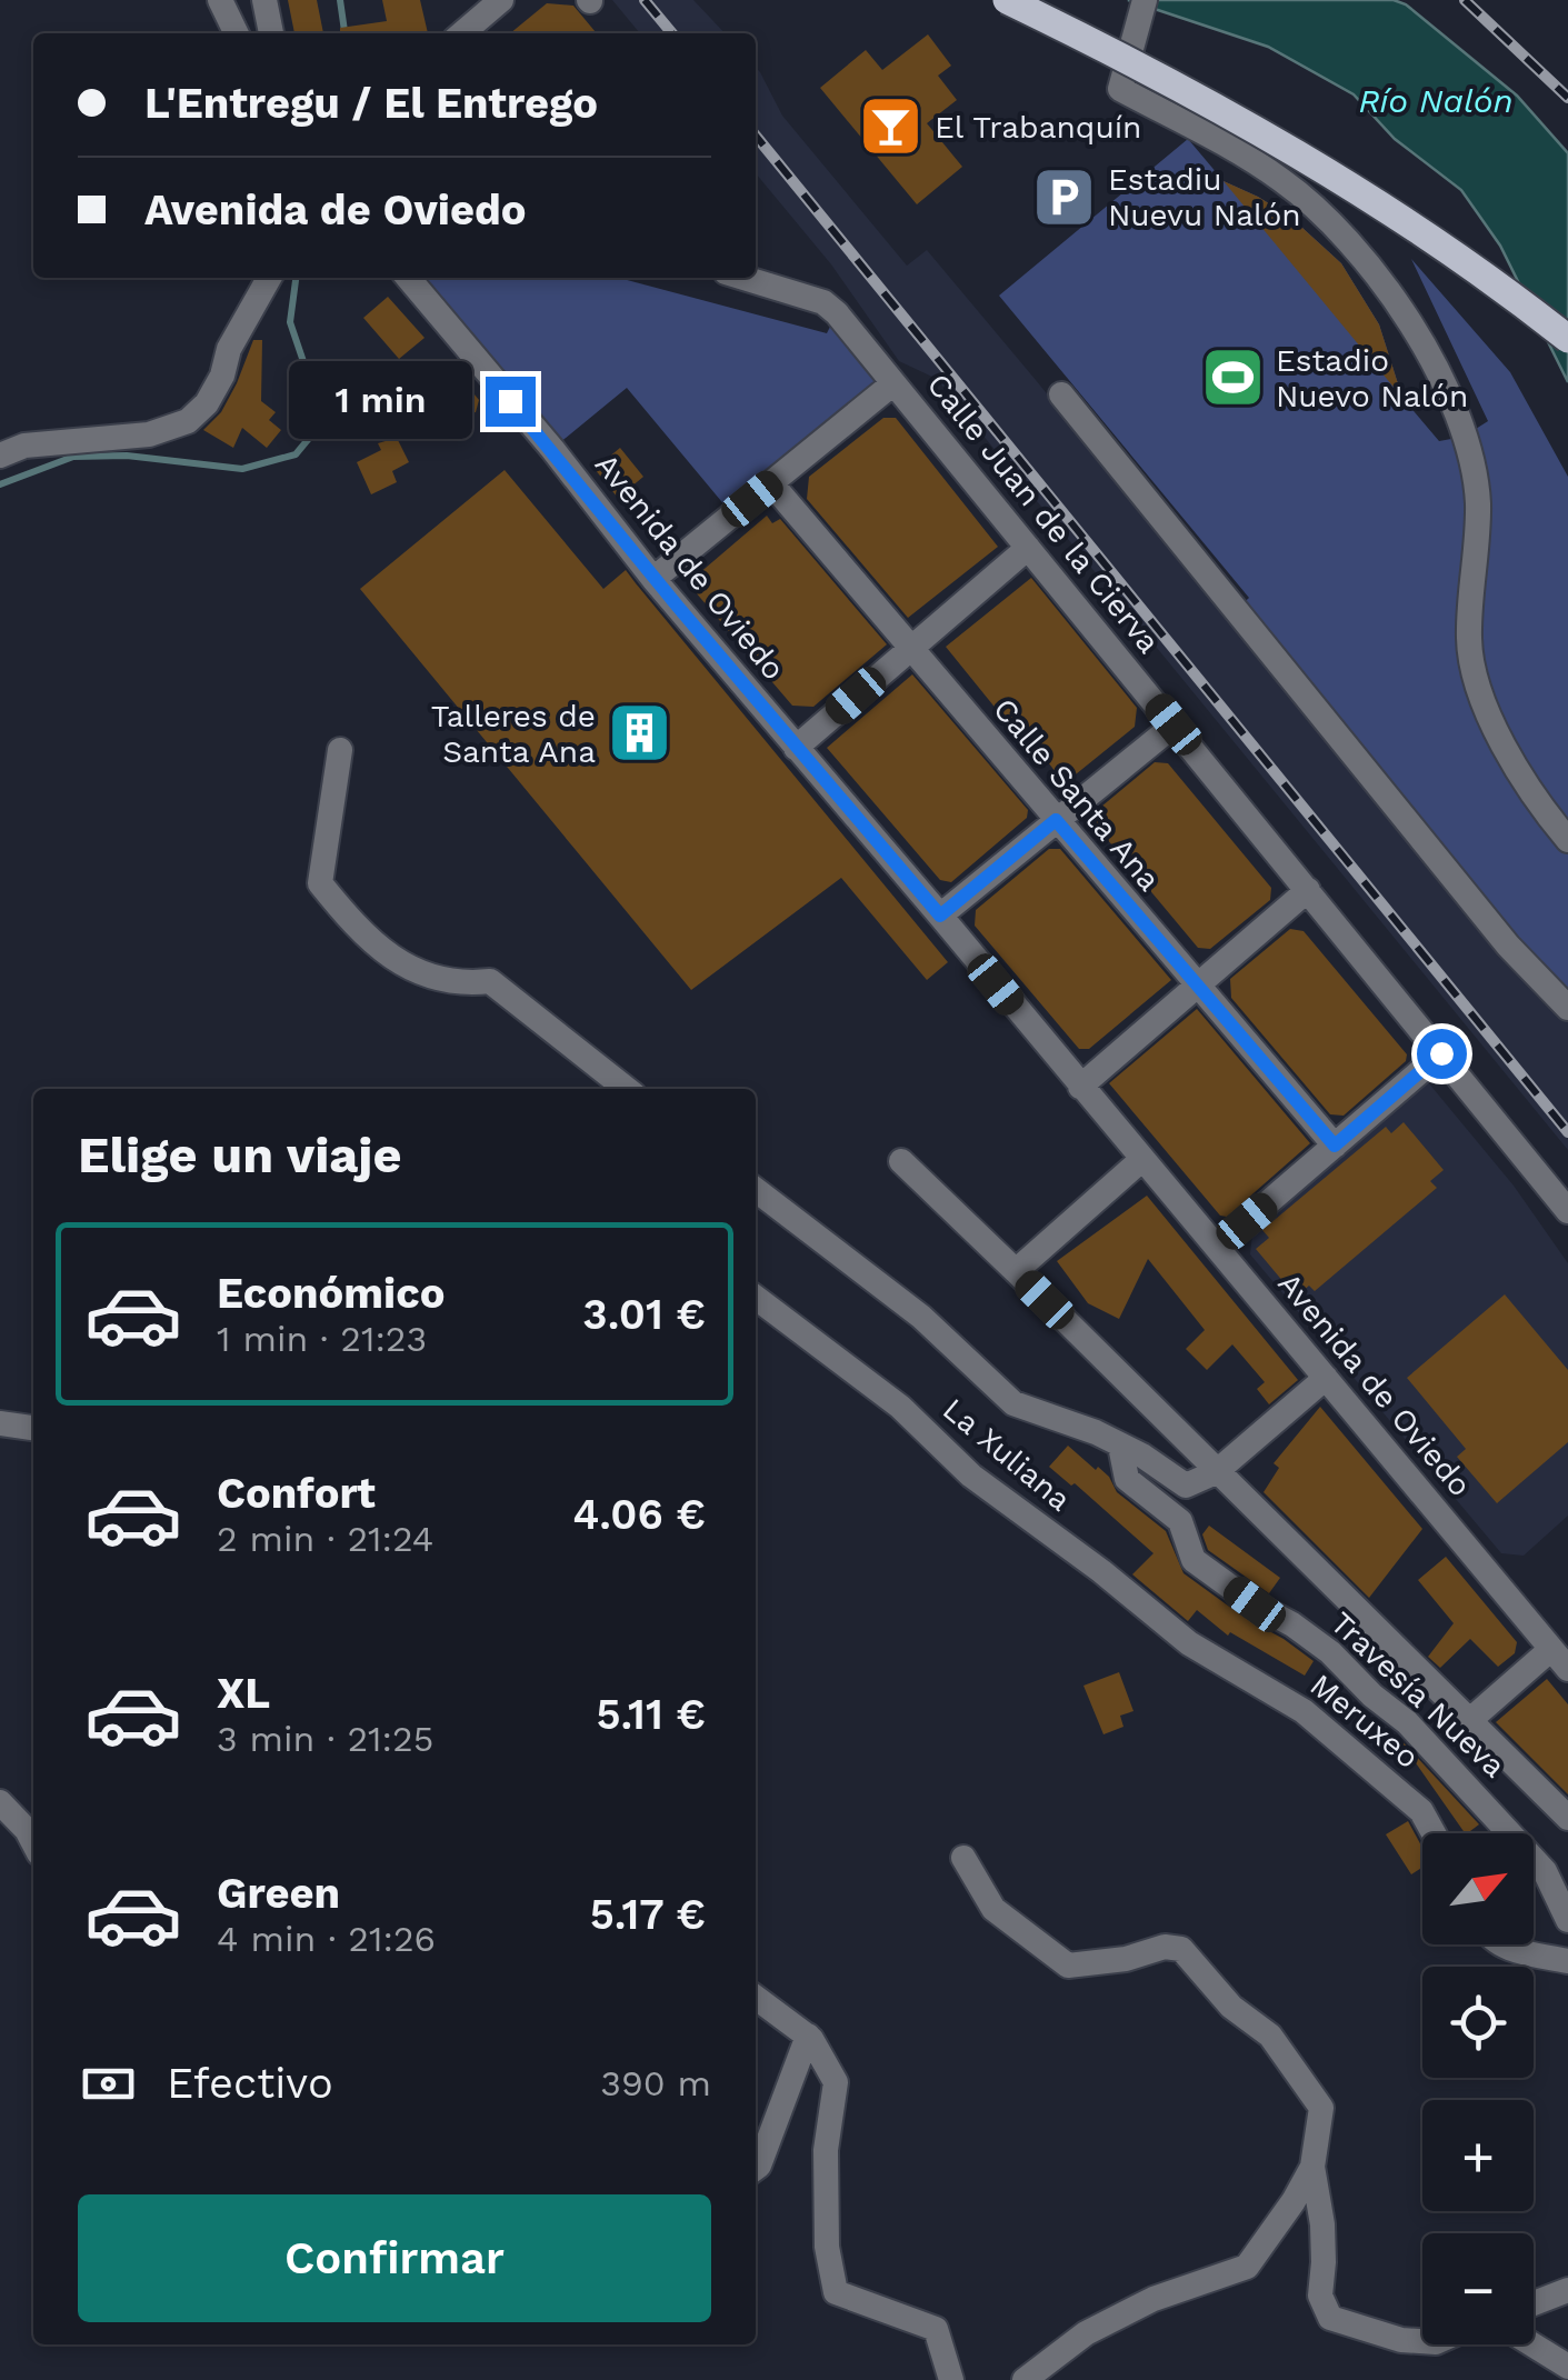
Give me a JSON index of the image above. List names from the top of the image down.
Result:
{
  "streets": {
    "street": [
      "Calle Juan de la Cierva",
      "Avenida de Oviedo",
      "Calle Santa Ana",
      "La Xuliana",
      "Travesía Nueva",
      "Meruxeo"
    ]
  },
  "crossings": [
    ["La Xuliana", "Travesía Nueva"],
    ["La Xuliana", "Meruxeo"]
  ],
  "water": ["Río Nalón"],
  "places": {
    "bar": ["El Trabanquín"],
    "parking": ["Estadiu Nuevu Nalón"],
    "sports": ["Estadio Nuevo Nalón"],
    "building": ["Talleres de Santa Ana"]
  },
  "north": "top right",
  "page": {
    "banner": ["L'Entregu / El Entrego", "Avenida de Oviedo"],
    "bubble": "1 min",
    "heading": "Elige un viaje",
    "list": [
      {
        "name": "Económico",
        "note": "1 min · 21:23",
        "value": "3.01 €"
      },
      {
        "name": "Confort",
        "note": "2 min · 21:24",
        "value": "4.06 €"
      },
      {
        "name": "XL",
        "note": "3 min · 21:25",
        "value": "5.11 €"
      },
      {
        "name": "Green",
        "note": "4 min · 21:26",
        "value": "5.17 €"
      }
    ],
    "map_buttons": ["+", "−"],
    "pay": ["Efectivo", "390 m"],
    "buttons": "Confirmar"
  }
}
